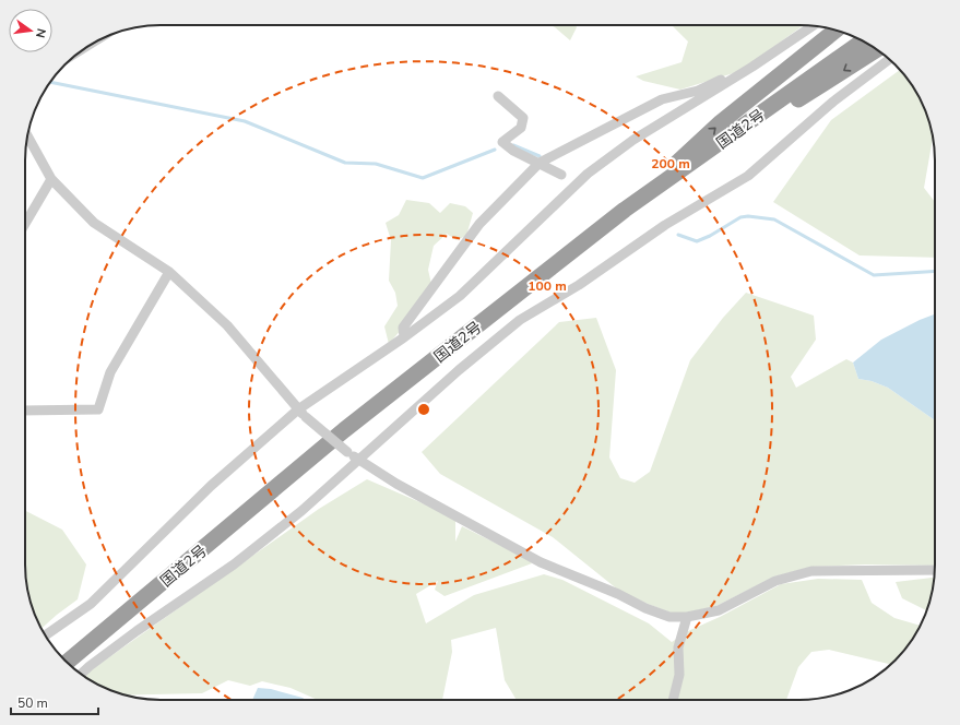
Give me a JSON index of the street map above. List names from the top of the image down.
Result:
{
  "streets": {
    "highway": ["国道2号"]
  },
  "scale_bar": "50 m",
  "north": "right",
  "rings": ["200 m", "100 m"]
}
